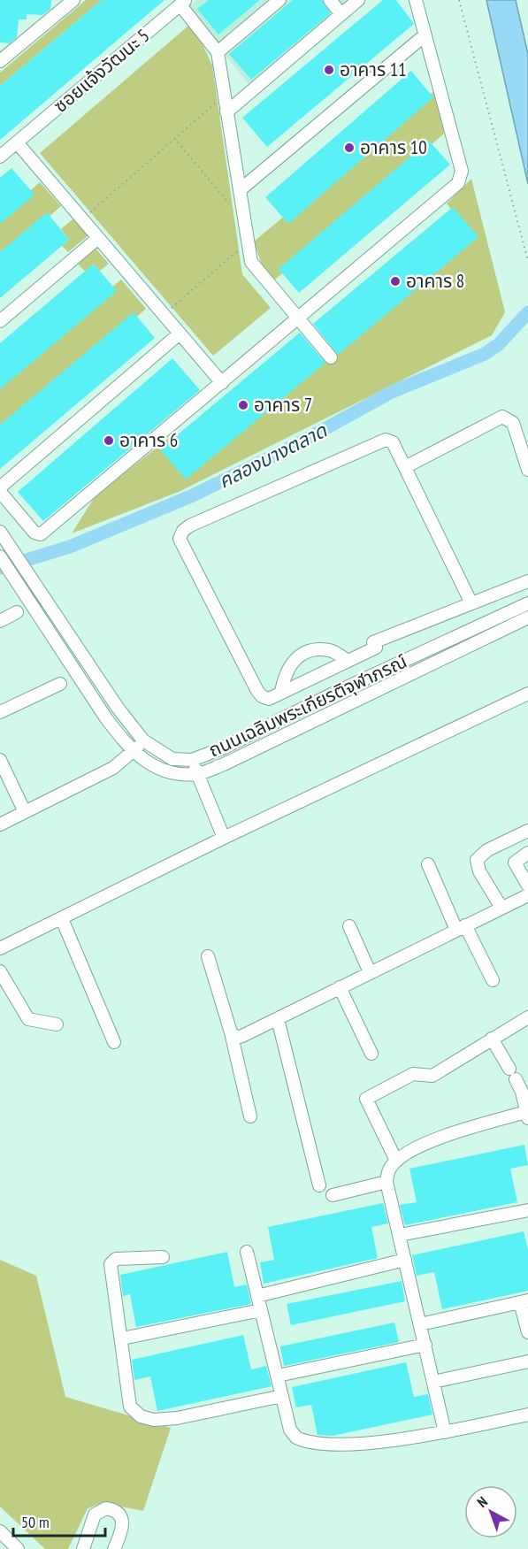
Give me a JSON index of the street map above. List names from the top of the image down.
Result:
{
  "streets": {
    "street": ["ซอยแจ้งวัฒนะ 5", "ถนนเฉลิมพระเกียรติจุฬาภรณ์"]
  },
  "water": ["คลองบางตลาด"],
  "places": [
    "อาคาร 11",
    "อาคาร 10",
    "อาคาร 8",
    "อาคาร 7",
    "อาคาร 6"
  ],
  "scale_bar": "50 m",
  "north": "top left"
}
